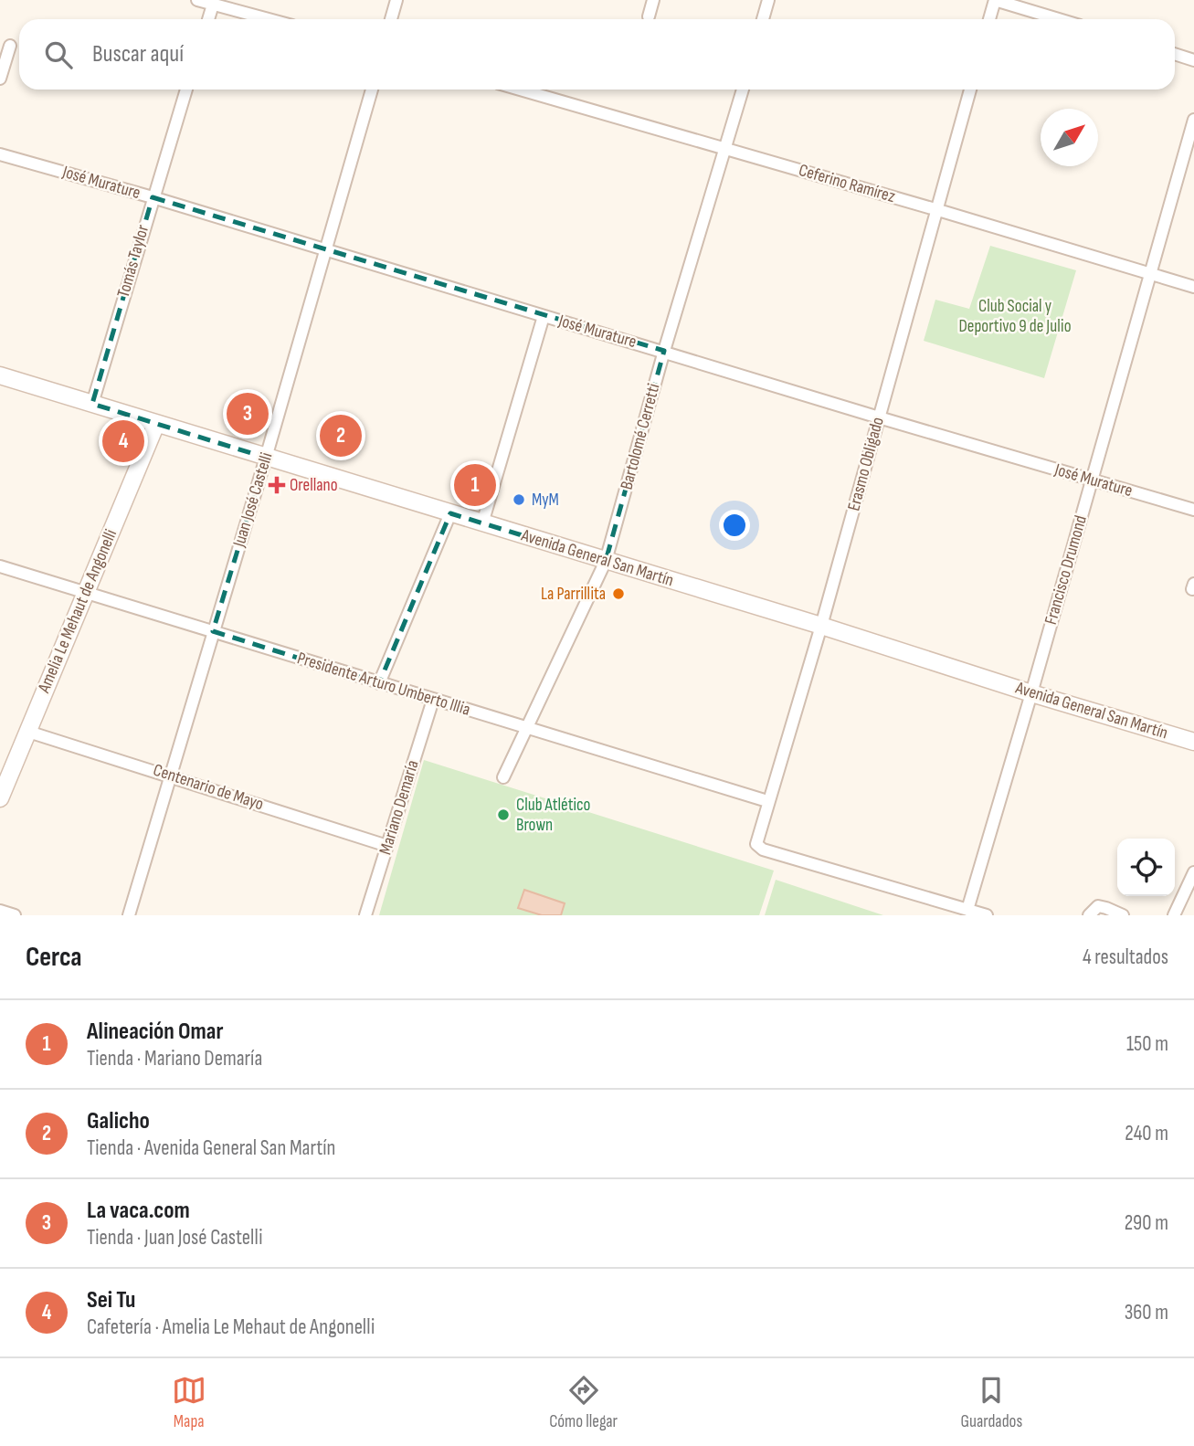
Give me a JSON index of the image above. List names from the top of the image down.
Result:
{
  "streets": {
    "main road": ["Avenida General San Martín", "Amelia Le Mehaut de Angonelli"],
    "street": [
      "José Murature",
      "Ceferino Ramírez",
      "Tomás Taylor",
      "Bartolomé Cerretti",
      "Erasmo Obligado",
      "Juan José Castelli",
      "Francisco Drumond",
      "Presidente Arturo Umberto Illia",
      "Centenario de Mayo",
      "Mariano Demaría"
    ]
  },
  "crossings": [
    ["José Murature", "Tomás Taylor"],
    ["José Murature", "Bartolomé Cerretti"],
    ["José Murature", "Erasmo Obligado"],
    ["José Murature", "Juan José Castelli"],
    ["José Murature", "Francisco Drumond"],
    ["Ceferino Ramírez", "Bartolomé Cerretti"],
    ["Ceferino Ramírez", "Erasmo Obligado"],
    ["Ceferino Ramírez", "Francisco Drumond"],
    ["Tomás Taylor", "Avenida General San Martín"],
    ["Bartolomé Cerretti", "Avenida General San Martín"],
    ["Bartolomé Cerretti", "Presidente Arturo Umberto Illia"],
    ["Erasmo Obligado", "Avenida General San Martín"],
    ["Erasmo Obligado", "Francisco Drumond"],
    ["Erasmo Obligado", "Presidente Arturo Umberto Illia"],
    ["Juan José Castelli", "Avenida General San Martín"],
    ["Juan José Castelli", "Presidente Arturo Umberto Illia"],
    ["Juan José Castelli", "Centenario de Mayo"],
    ["Avenida General San Martín", "Francisco Drumond"],
    ["Avenida General San Martín", "Amelia Le Mehaut de Angonelli"],
    ["Amelia Le Mehaut de Angonelli", "Presidente Arturo Umberto Illia"],
    ["Amelia Le Mehaut de Angonelli", "Centenario de Mayo"],
    ["Presidente Arturo Umberto Illia", "Mariano Demaría"],
    ["Centenario de Mayo", "Mariano Demaría"]
  ],
  "parks": ["Club Social y Deportivo 9 de Julio"],
  "places": {
    "health": ["Orellano"],
    "other": ["MyM", "La Parrillita", "Club Atlético Brown"]
  },
  "north": "top right",
  "page": {
    "search": "Buscar aquí",
    "pins": [
      "3",
      "2",
      "4",
      "1"
    ],
    "heading": ["Cerca", "4 resultados"],
    "list": [
      {
        "mark": "1",
        "name": "Alineación Omar",
        "note": "Tienda · Mariano Demaría",
        "value": "150 m"
      },
      {
        "mark": "2",
        "name": "Galicho",
        "note": "Tienda · Avenida General San Martín",
        "value": "240 m"
      },
      {
        "mark": "3",
        "name": "La vaca.com",
        "note": "Tienda · Juan José Castelli",
        "value": "290 m"
      },
      {
        "mark": "4",
        "name": "Sei Tu",
        "note": "Cafetería · Amelia Le Mehaut de Angonelli",
        "value": "360 m"
      }
    ],
    "nav": ["Mapa", "Cómo llegar", "Guardados"]
  }
}
